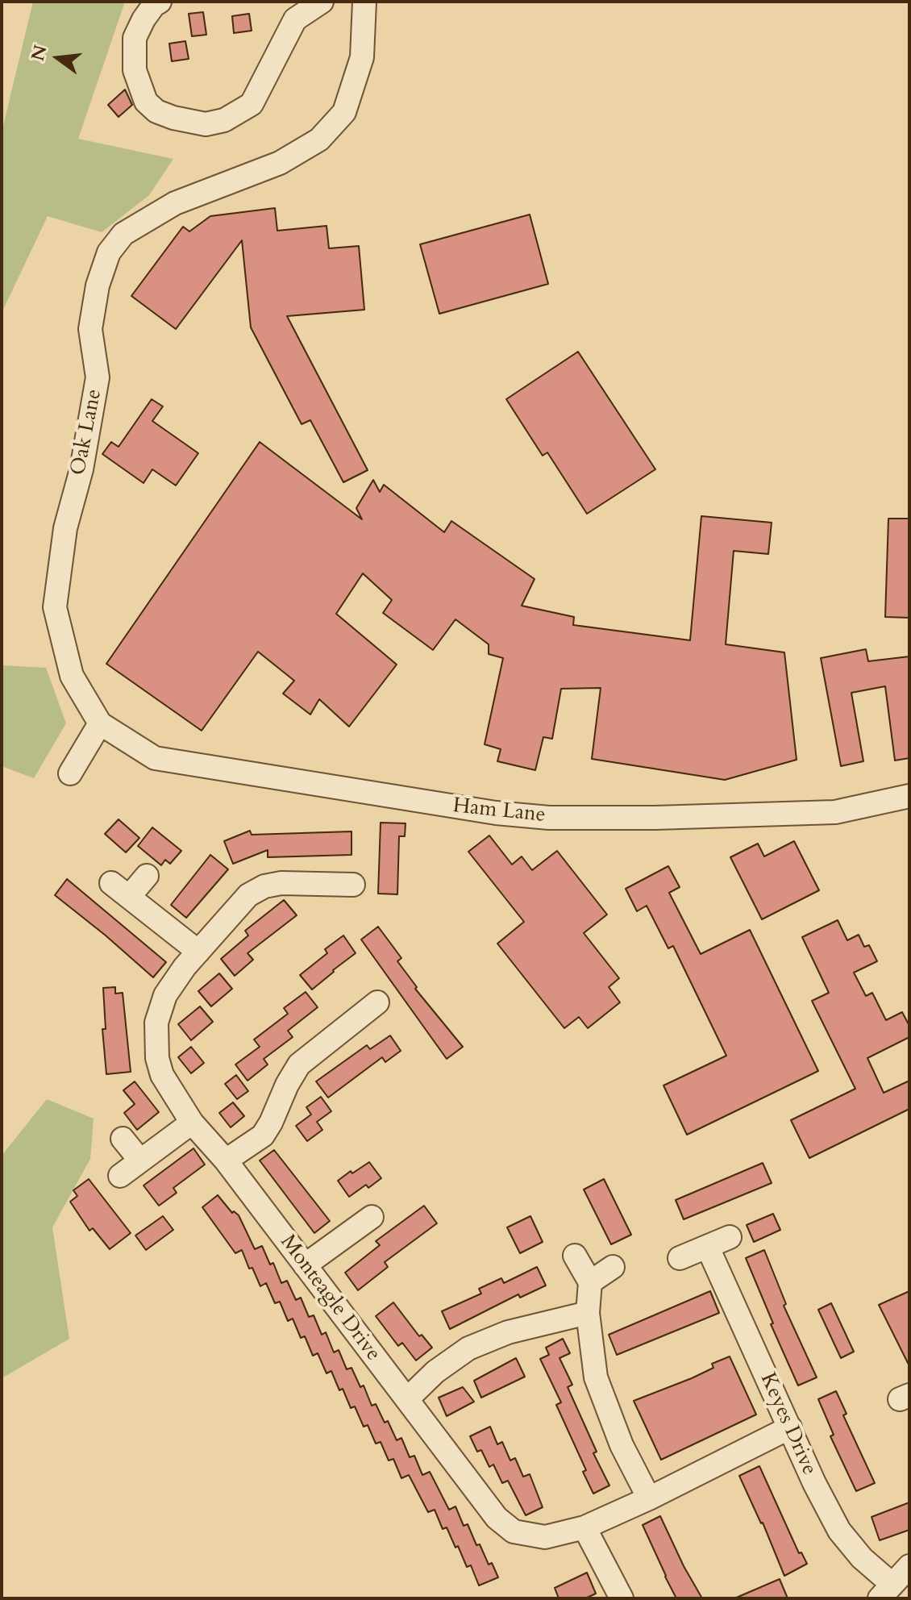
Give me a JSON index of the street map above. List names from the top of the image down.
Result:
{
  "streets": {
    "street": [
      "Oak Lane",
      "Ham Lane",
      "Monteagle Drive",
      "Keyes Drive"
    ]
  },
  "crossings": [
    ["Oak Lane", "Ham Lane"],
    ["Monteagle Drive", "Keyes Drive"]
  ],
  "north": "left"
}
